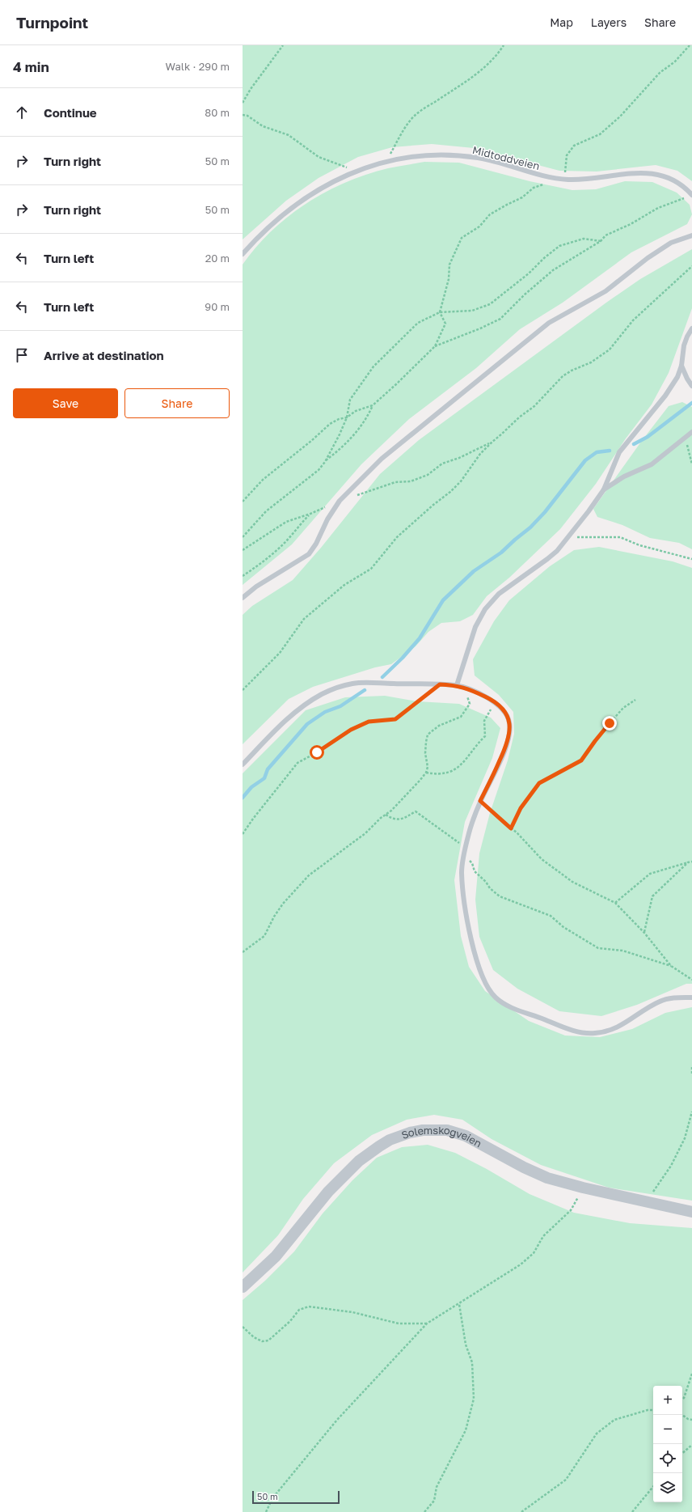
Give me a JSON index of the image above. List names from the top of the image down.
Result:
{
  "streets": {
    "street": ["Solemskogveien"],
    "lane": ["Midtoddveien"]
  },
  "scale_bar": "50 m",
  "page": {
    "header": "Turnpoint",
    "nav": ["Map", "Layers", "Share"],
    "heading": ["4 min", "Walk · 290 m"],
    "list": [
      ["Continue", "80 m"],
      ["Turn right", "50 m"],
      ["Turn right", "50 m"],
      ["Turn left", "20 m"],
      ["Turn left", "90 m"],
      "Arrive at destination"
    ],
    "buttons": ["Save", "Share"],
    "map_buttons": ["+", "−"],
    "scale": "50 m"
  }
}
